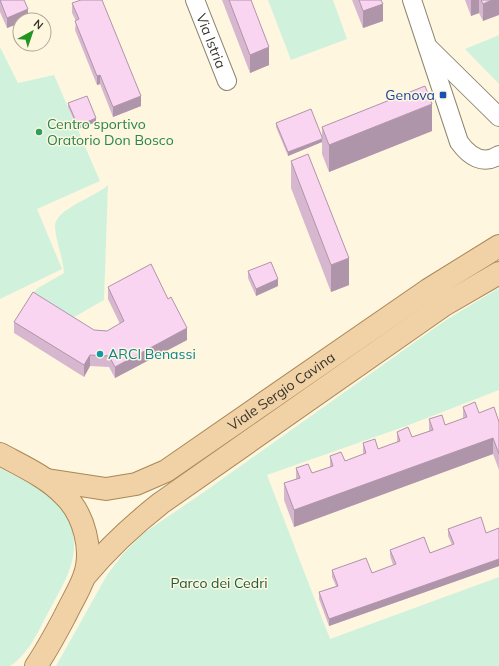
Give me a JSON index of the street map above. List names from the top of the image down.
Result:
{
  "streets": {
    "main road": ["Viale Sergio Cavina"],
    "street": ["Via Istria"]
  },
  "parks": ["Parco dei Cedri"],
  "places": {
    "transit": ["Genova"],
    "other": ["Centro sportivo Oratorio Don Bosco", "ARCI Benassi"]
  },
  "north": "top right"
}
